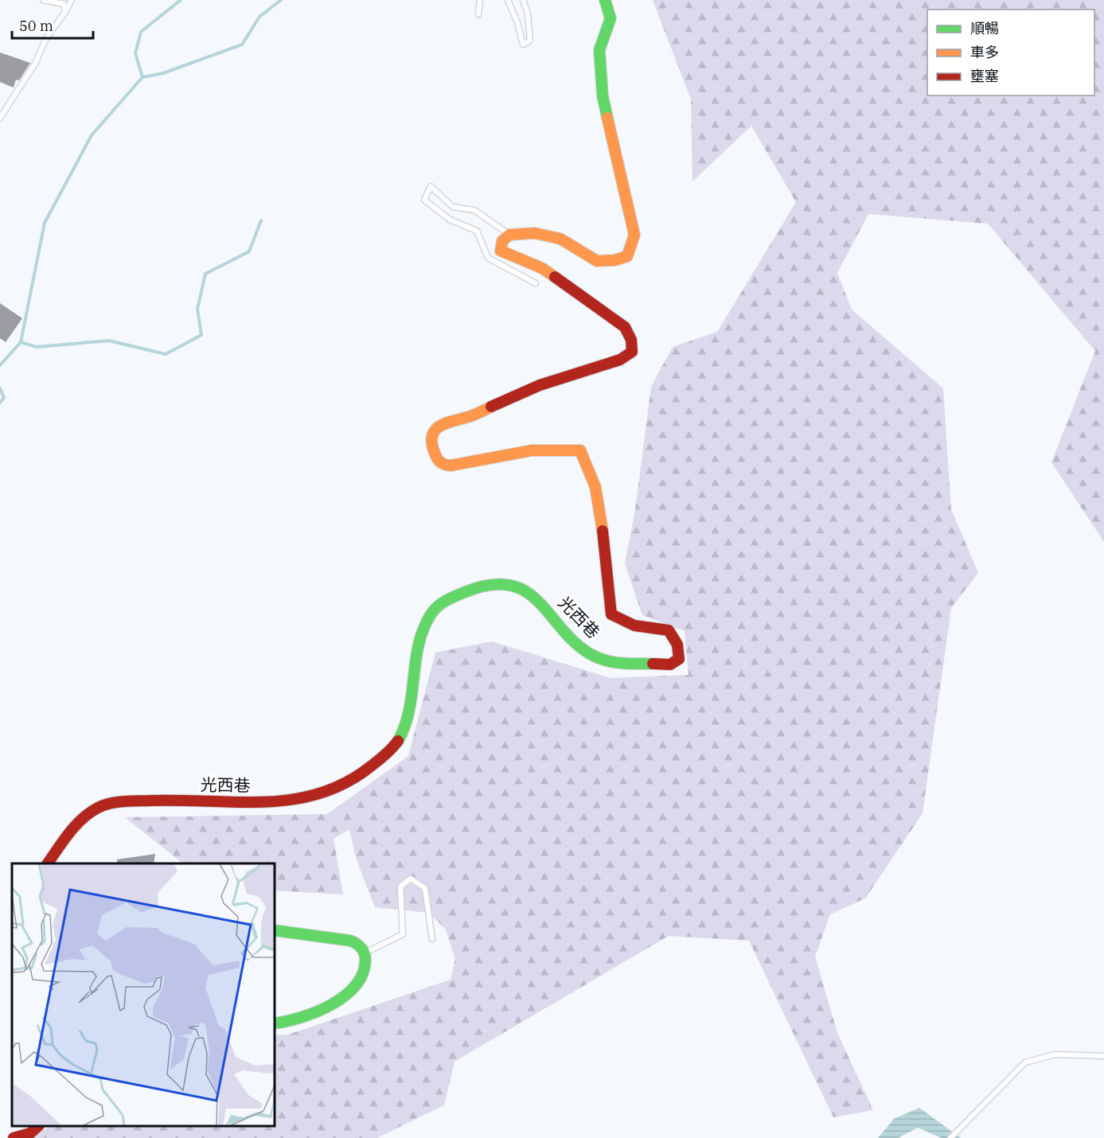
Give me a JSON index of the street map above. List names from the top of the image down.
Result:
{
  "streets": {
    "street": ["光西巷"]
  },
  "legend": ["順暢", "車多", "壅塞"],
  "scale_bar": "50 m"
}
